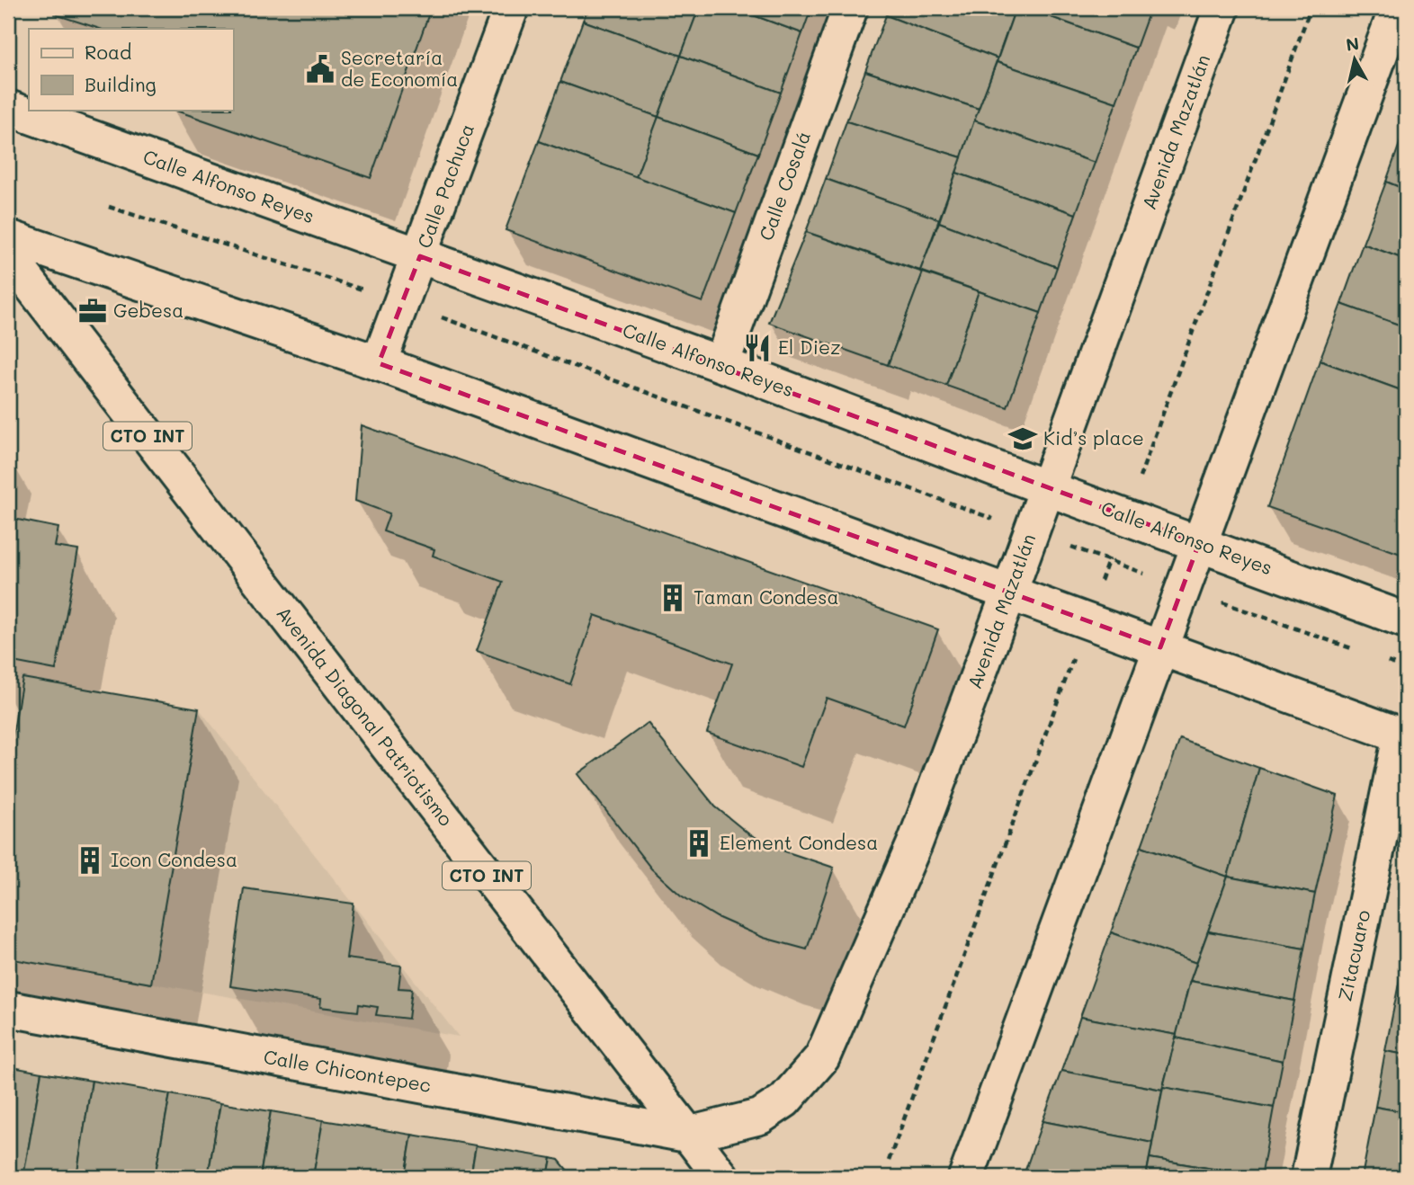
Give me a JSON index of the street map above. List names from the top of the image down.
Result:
{
  "streets": {
    "main road": [
      "Avenida Mazatlán",
      "Calle Pachuca",
      "Calle Cosalá",
      "Calle Alfonso Reyes",
      "CTO INT",
      "Avenida Diagonal Patriotismo",
      "Zitacuaro",
      "Calle Chicontepec"
    ]
  },
  "crossings": [
    ["Avenida Mazatlán", "Calle Alfonso Reyes"],
    ["Avenida Mazatlán", "Avenida Diagonal Patriotismo"],
    ["Avenida Mazatlán", "Calle Chicontepec"],
    ["Calle Pachuca", "Calle Alfonso Reyes"],
    ["Calle Cosalá", "Calle Alfonso Reyes"],
    ["Avenida Diagonal Patriotismo", "Calle Chicontepec"]
  ],
  "places": {
    "public building": ["Secretaría de Economía"],
    "office": ["Gebesa"],
    "restaurant": ["El Diez"],
    "school or university": ["Kid’s place"],
    "building": ["Taman Condesa", "Element Condesa", "Icon Condesa"]
  },
  "legend": ["Road", "Building"],
  "north": "top"
}
